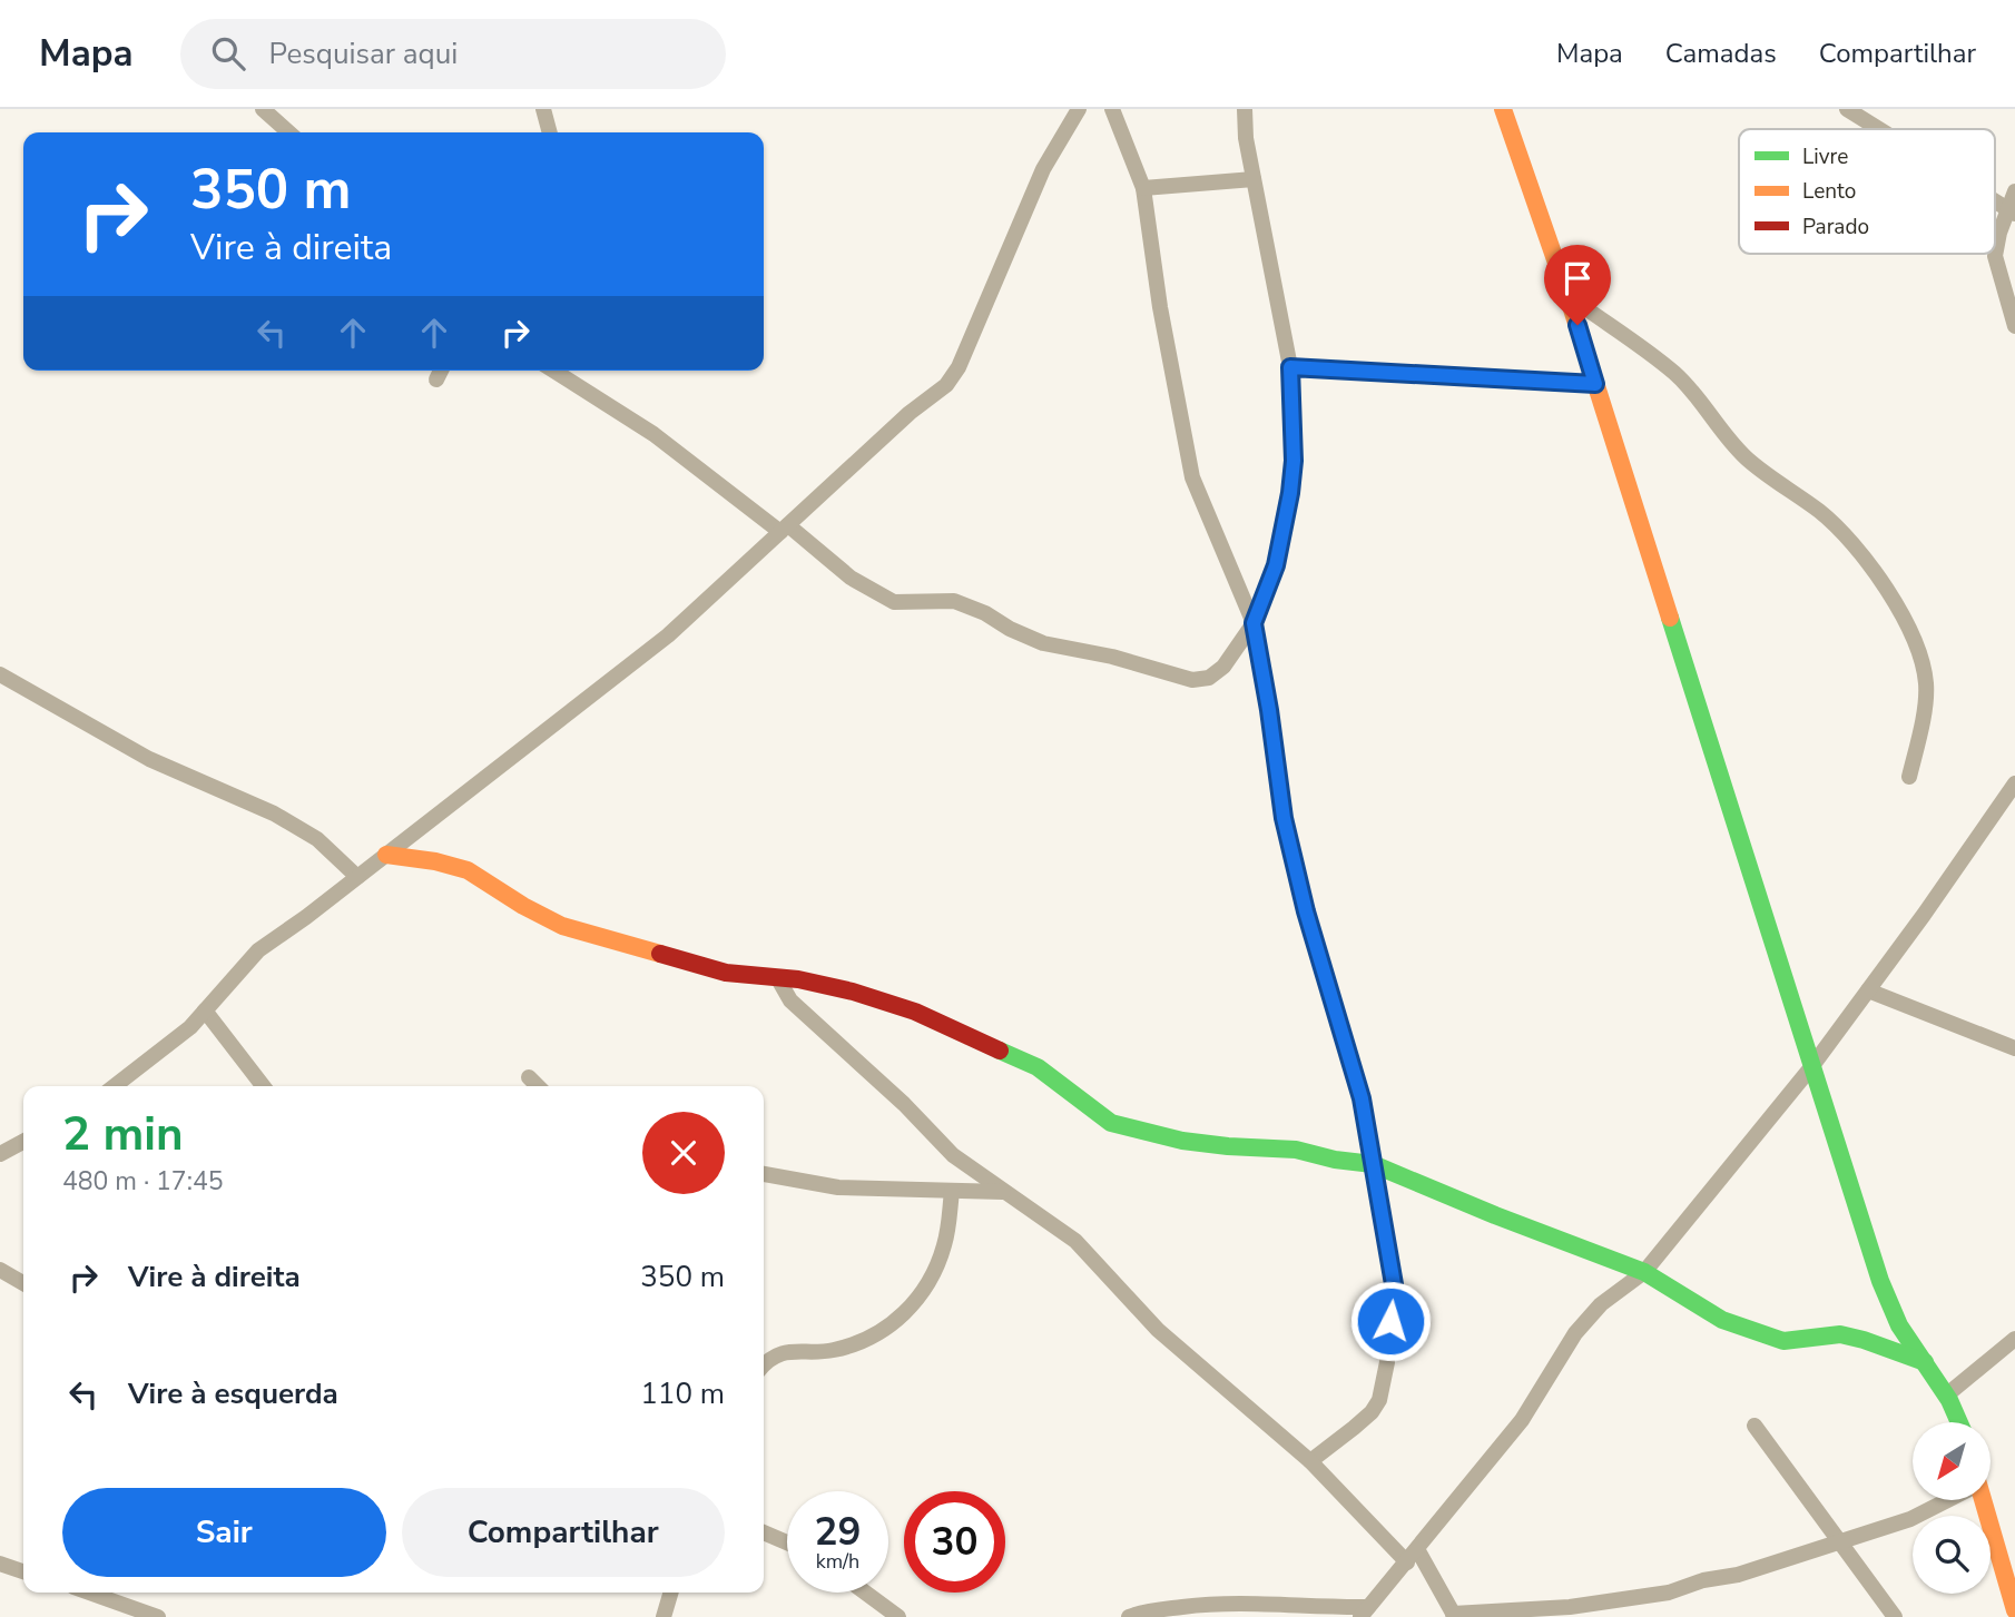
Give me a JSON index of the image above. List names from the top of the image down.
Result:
{
  "legend": ["Livre", "Lento", "Parado"],
  "north": "bottom left",
  "page": {
    "header": "Mapa",
    "search": "Pesquisar aqui",
    "nav": ["Mapa", "Camadas", "Compartilhar"],
    "turn": ["350 m", "Vire à direita"],
    "heading": ["2 min", "480 m · 17:45"],
    "list": [
      {
        "name": "Vire à direita",
        "value": "350 m"
      },
      {
        "name": "Vire à esquerda",
        "value": "110 m"
      }
    ],
    "buttons": ["Sair", "Compartilhar"],
    "speed": "29 km/h",
    "limit": "30"
  }
}
